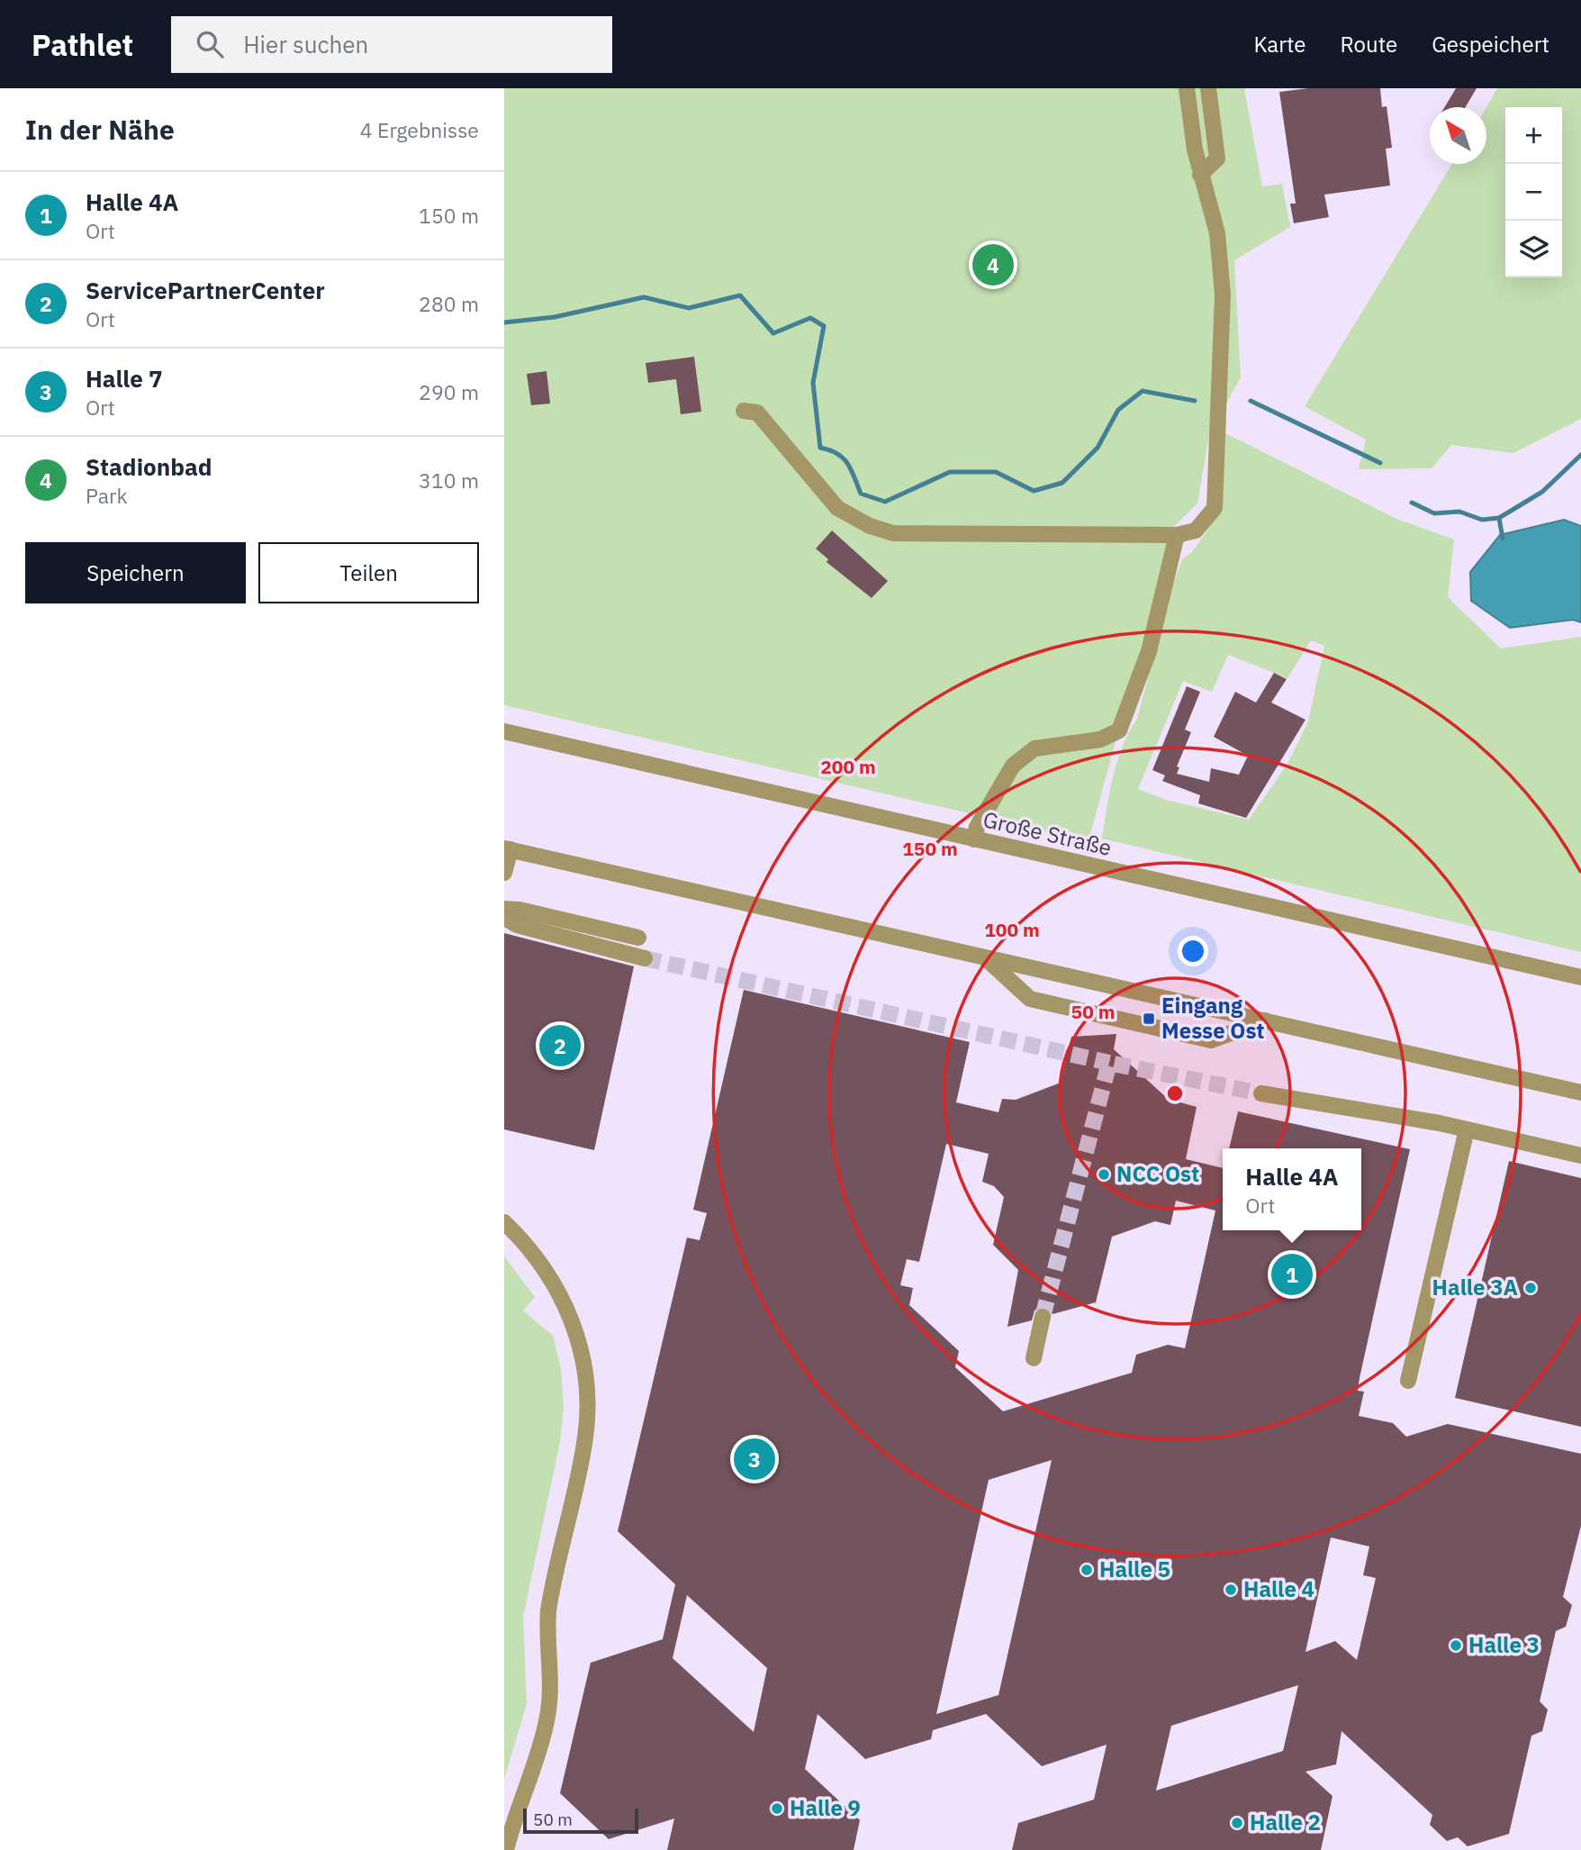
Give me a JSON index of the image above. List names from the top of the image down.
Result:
{
  "streets": {
    "street": ["Große Straße"]
  },
  "places": {
    "transit": ["Eingang Messe Ost"],
    "other": [
      "NCC Ost",
      "Halle 3A",
      "Halle 5",
      "Halle 4",
      "Halle 3",
      "Halle 9",
      "Halle 2"
    ]
  },
  "scale_bar": "50 m",
  "north": "top left",
  "page": {
    "header": "Pathlet",
    "search": "Hier suchen",
    "nav": ["Karte", "Route", "Gespeichert"],
    "heading": ["In der Nähe", "4 Ergebnisse"],
    "map_buttons": ["+", "−"],
    "list": [
      {
        "mark": "1",
        "name": "Halle 4A",
        "note": "Ort",
        "value": "150 m"
      },
      {
        "mark": "2",
        "name": "ServicePartnerCenter",
        "note": "Ort",
        "value": "280 m"
      },
      {
        "mark": "3",
        "name": "Halle 7",
        "note": "Ort",
        "value": "290 m"
      },
      {
        "mark": "4",
        "name": "Stadionbad",
        "note": "Park",
        "value": "310 m"
      }
    ],
    "pins": [
      "4",
      "2",
      "1",
      "3"
    ],
    "buttons": ["Speichern", "Teilen"],
    "popup": ["Halle 4A", "Ort"],
    "scale": "50 m"
  },
  "rings": [
    "200 m",
    "150 m",
    "100 m",
    "50 m"
  ]
}
